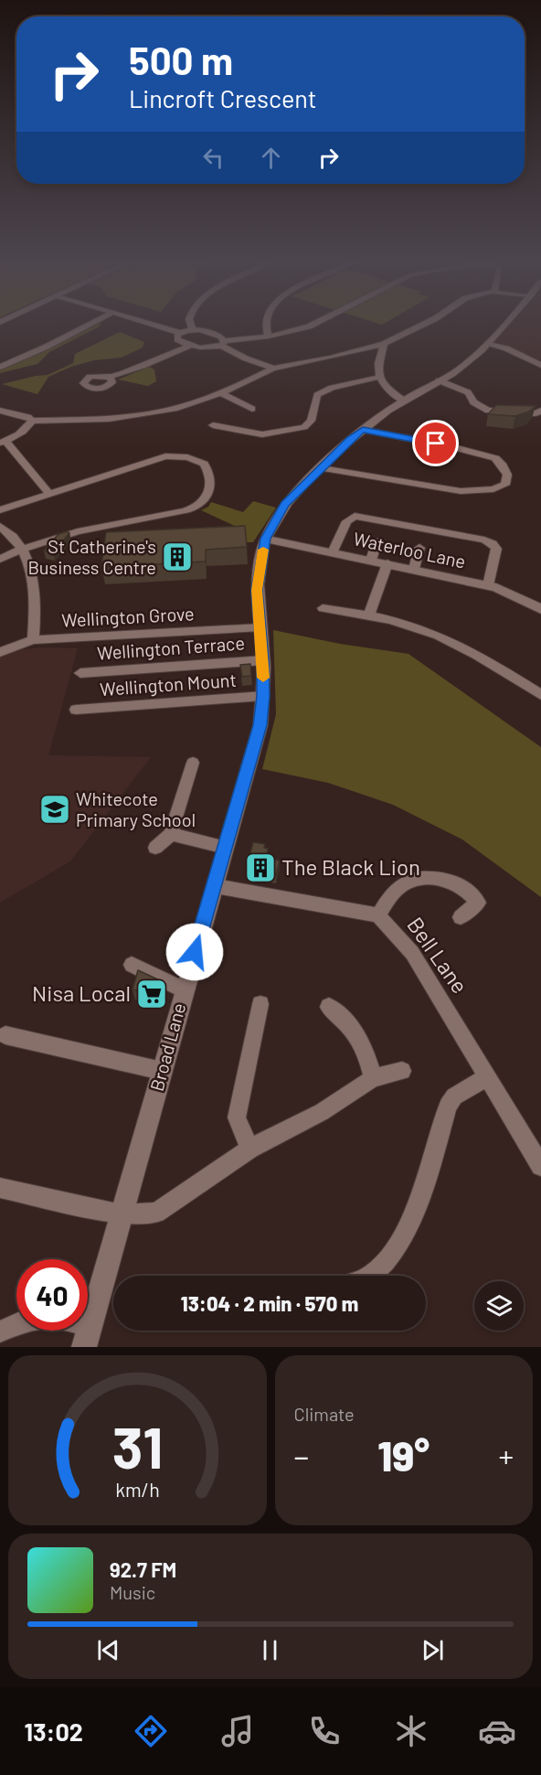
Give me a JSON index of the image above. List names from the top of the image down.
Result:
{
  "streets": {
    "street": [
      "Waterloo Lane",
      "Wellington Grove",
      "Wellington Terrace",
      "Wellington Mount",
      "Bell Lane",
      "Broad Lane"
    ]
  },
  "crossings": [
    ["Waterloo Lane", "Broad Lane"],
    ["Wellington Grove", "Broad Lane"],
    ["Wellington Terrace", "Broad Lane"],
    ["Wellington Mount", "Broad Lane"],
    ["Bell Lane", "Broad Lane"]
  ],
  "places": {
    "building": ["St Catherine's Business Centre", "The Black Lion"],
    "school or university": ["Whitecote Primary School"],
    "supermarket": ["Nisa Local"]
  },
  "page": {
    "turn": ["500 m", "Lincroft Crescent"],
    "limit": "40",
    "trip": "13:04 · 2 min · 570 m",
    "tile": "Climate",
    "heat": ["−", "19°", "+"],
    "song": ["92.7 FM", "Music"],
    "tabs": "13:02",
    "gauge": ["31", "km/h"]
  }
}
